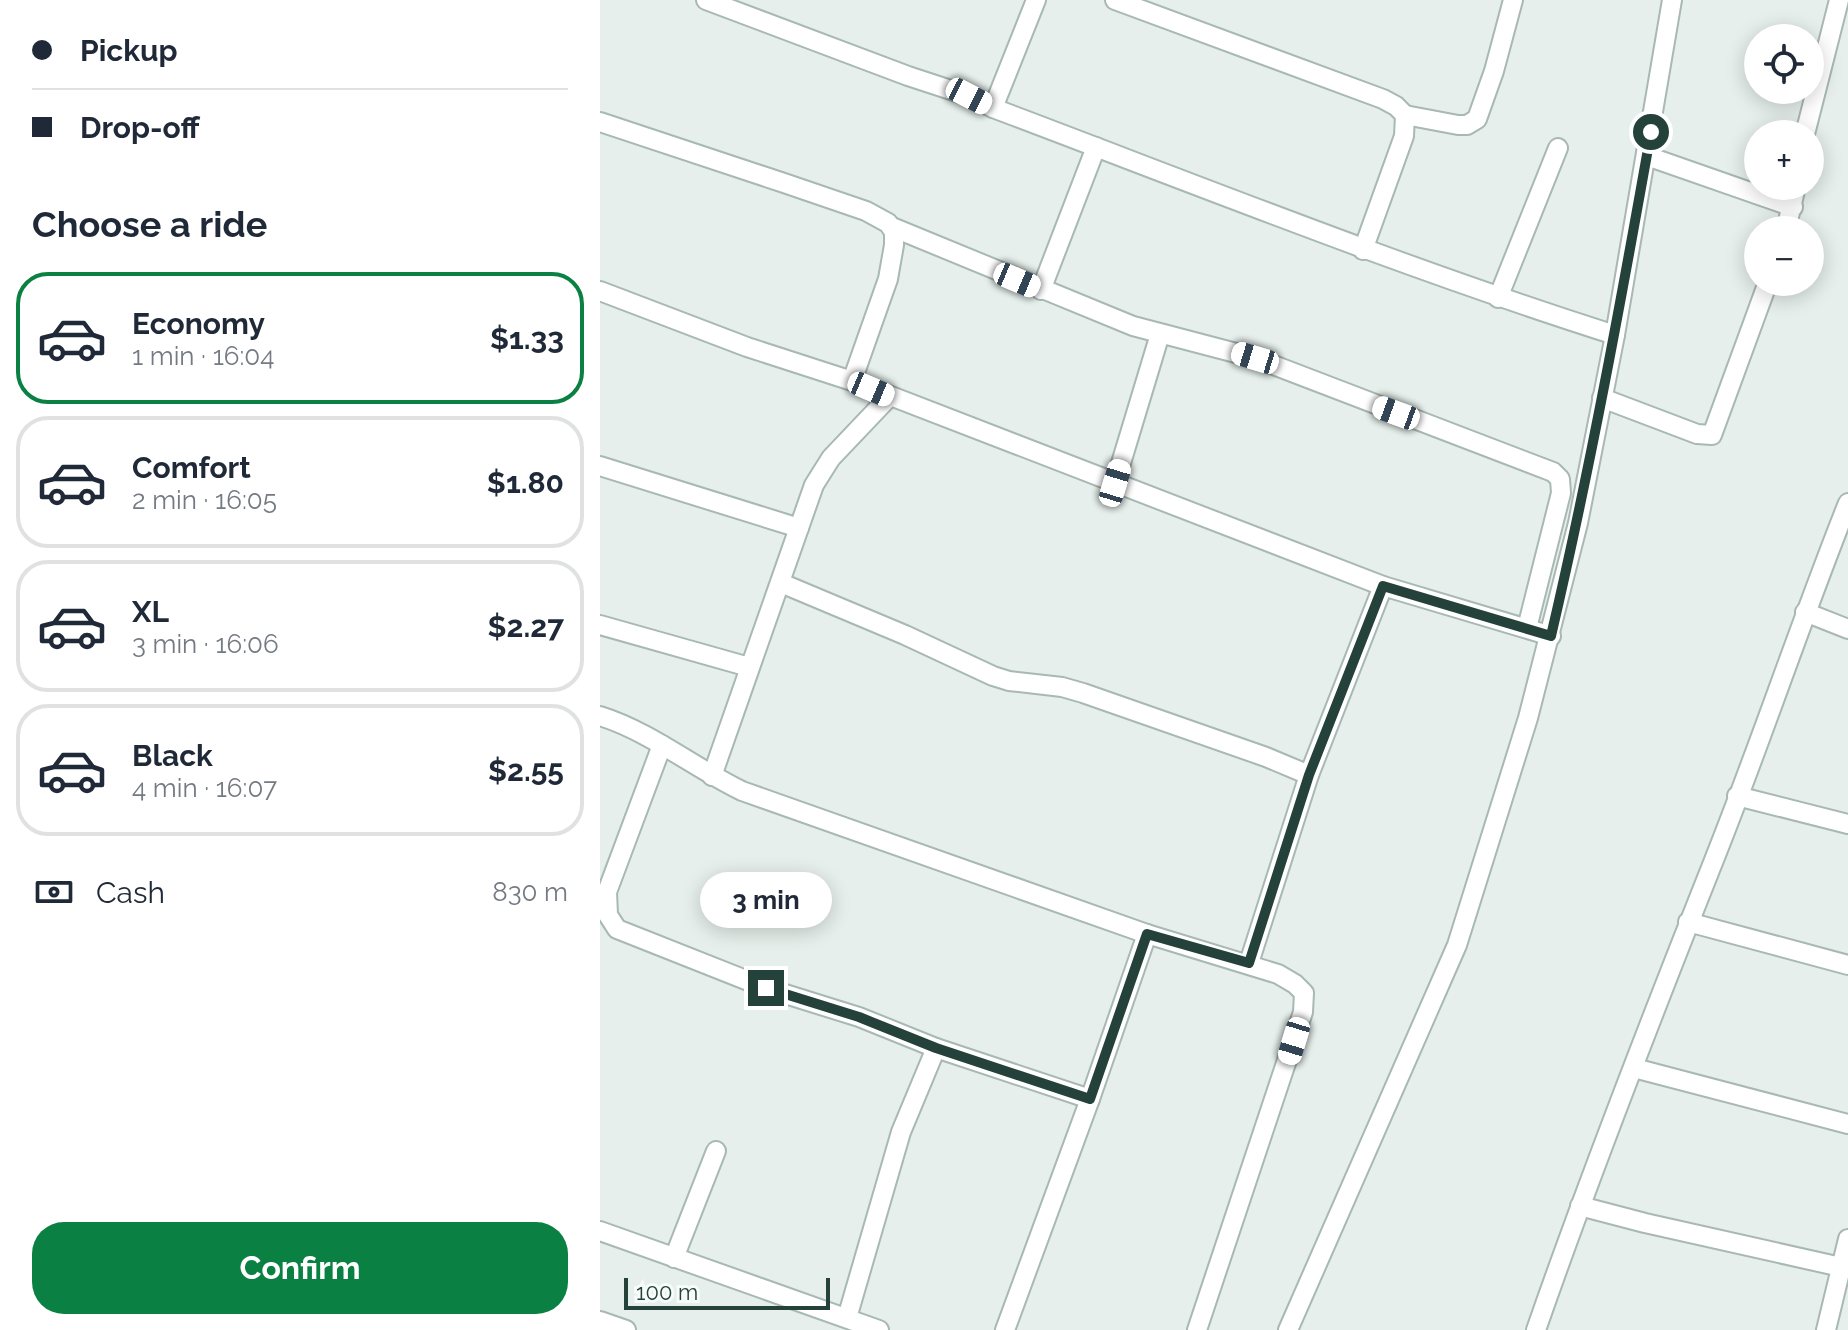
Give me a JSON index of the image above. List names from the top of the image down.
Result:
{
  "scale_bar": "100 m",
  "page": {
    "banner": ["Pickup", "Drop-off"],
    "map_buttons": ["+", "−"],
    "heading": "Choose a ride",
    "list": [
      {
        "name": "Economy",
        "note": "1 min · 16:04",
        "value": "$1.33"
      },
      {
        "name": "Comfort",
        "note": "2 min · 16:05",
        "value": "$1.80"
      },
      {
        "name": "XL",
        "note": "3 min · 16:06",
        "value": "$2.27"
      },
      {
        "name": "Black",
        "note": "4 min · 16:07",
        "value": "$2.55"
      }
    ],
    "pay": ["Cash", "830 m"],
    "bubble": "3 min",
    "buttons": "Confirm",
    "scale": "100 m"
  }
}
